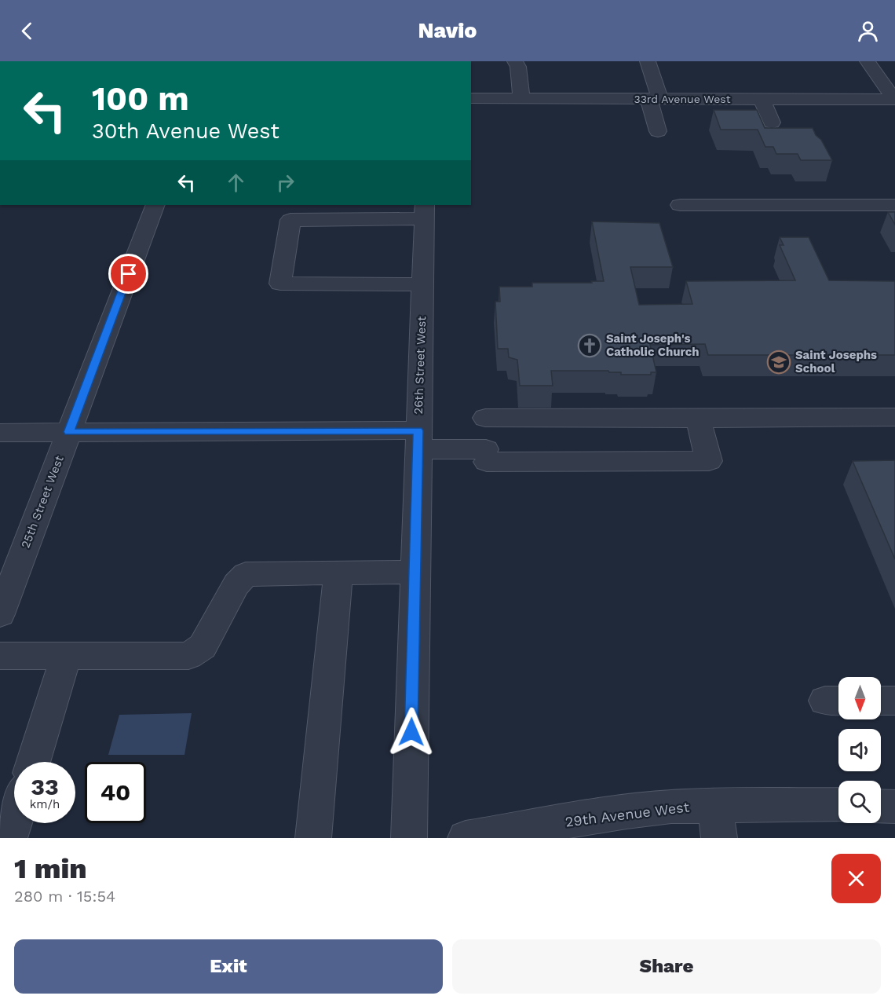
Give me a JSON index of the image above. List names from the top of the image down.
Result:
{
  "streets": {
    "street": [
      "33rd Avenue West",
      "26th Street West",
      "25th Street West",
      "29th Avenue West"
    ]
  },
  "places": {
    "church": ["Saint Joseph's Catholic Church"],
    "school or university": ["Saint Josephs School"]
  },
  "north": "bottom",
  "page": {
    "header": "Navio",
    "turn": ["100 m", "30th Avenue West"],
    "speed": "33 km/h",
    "limit": "40",
    "heading": ["1 min", "280 m · 15:54"],
    "buttons": ["Exit", "Share"]
  }
}
